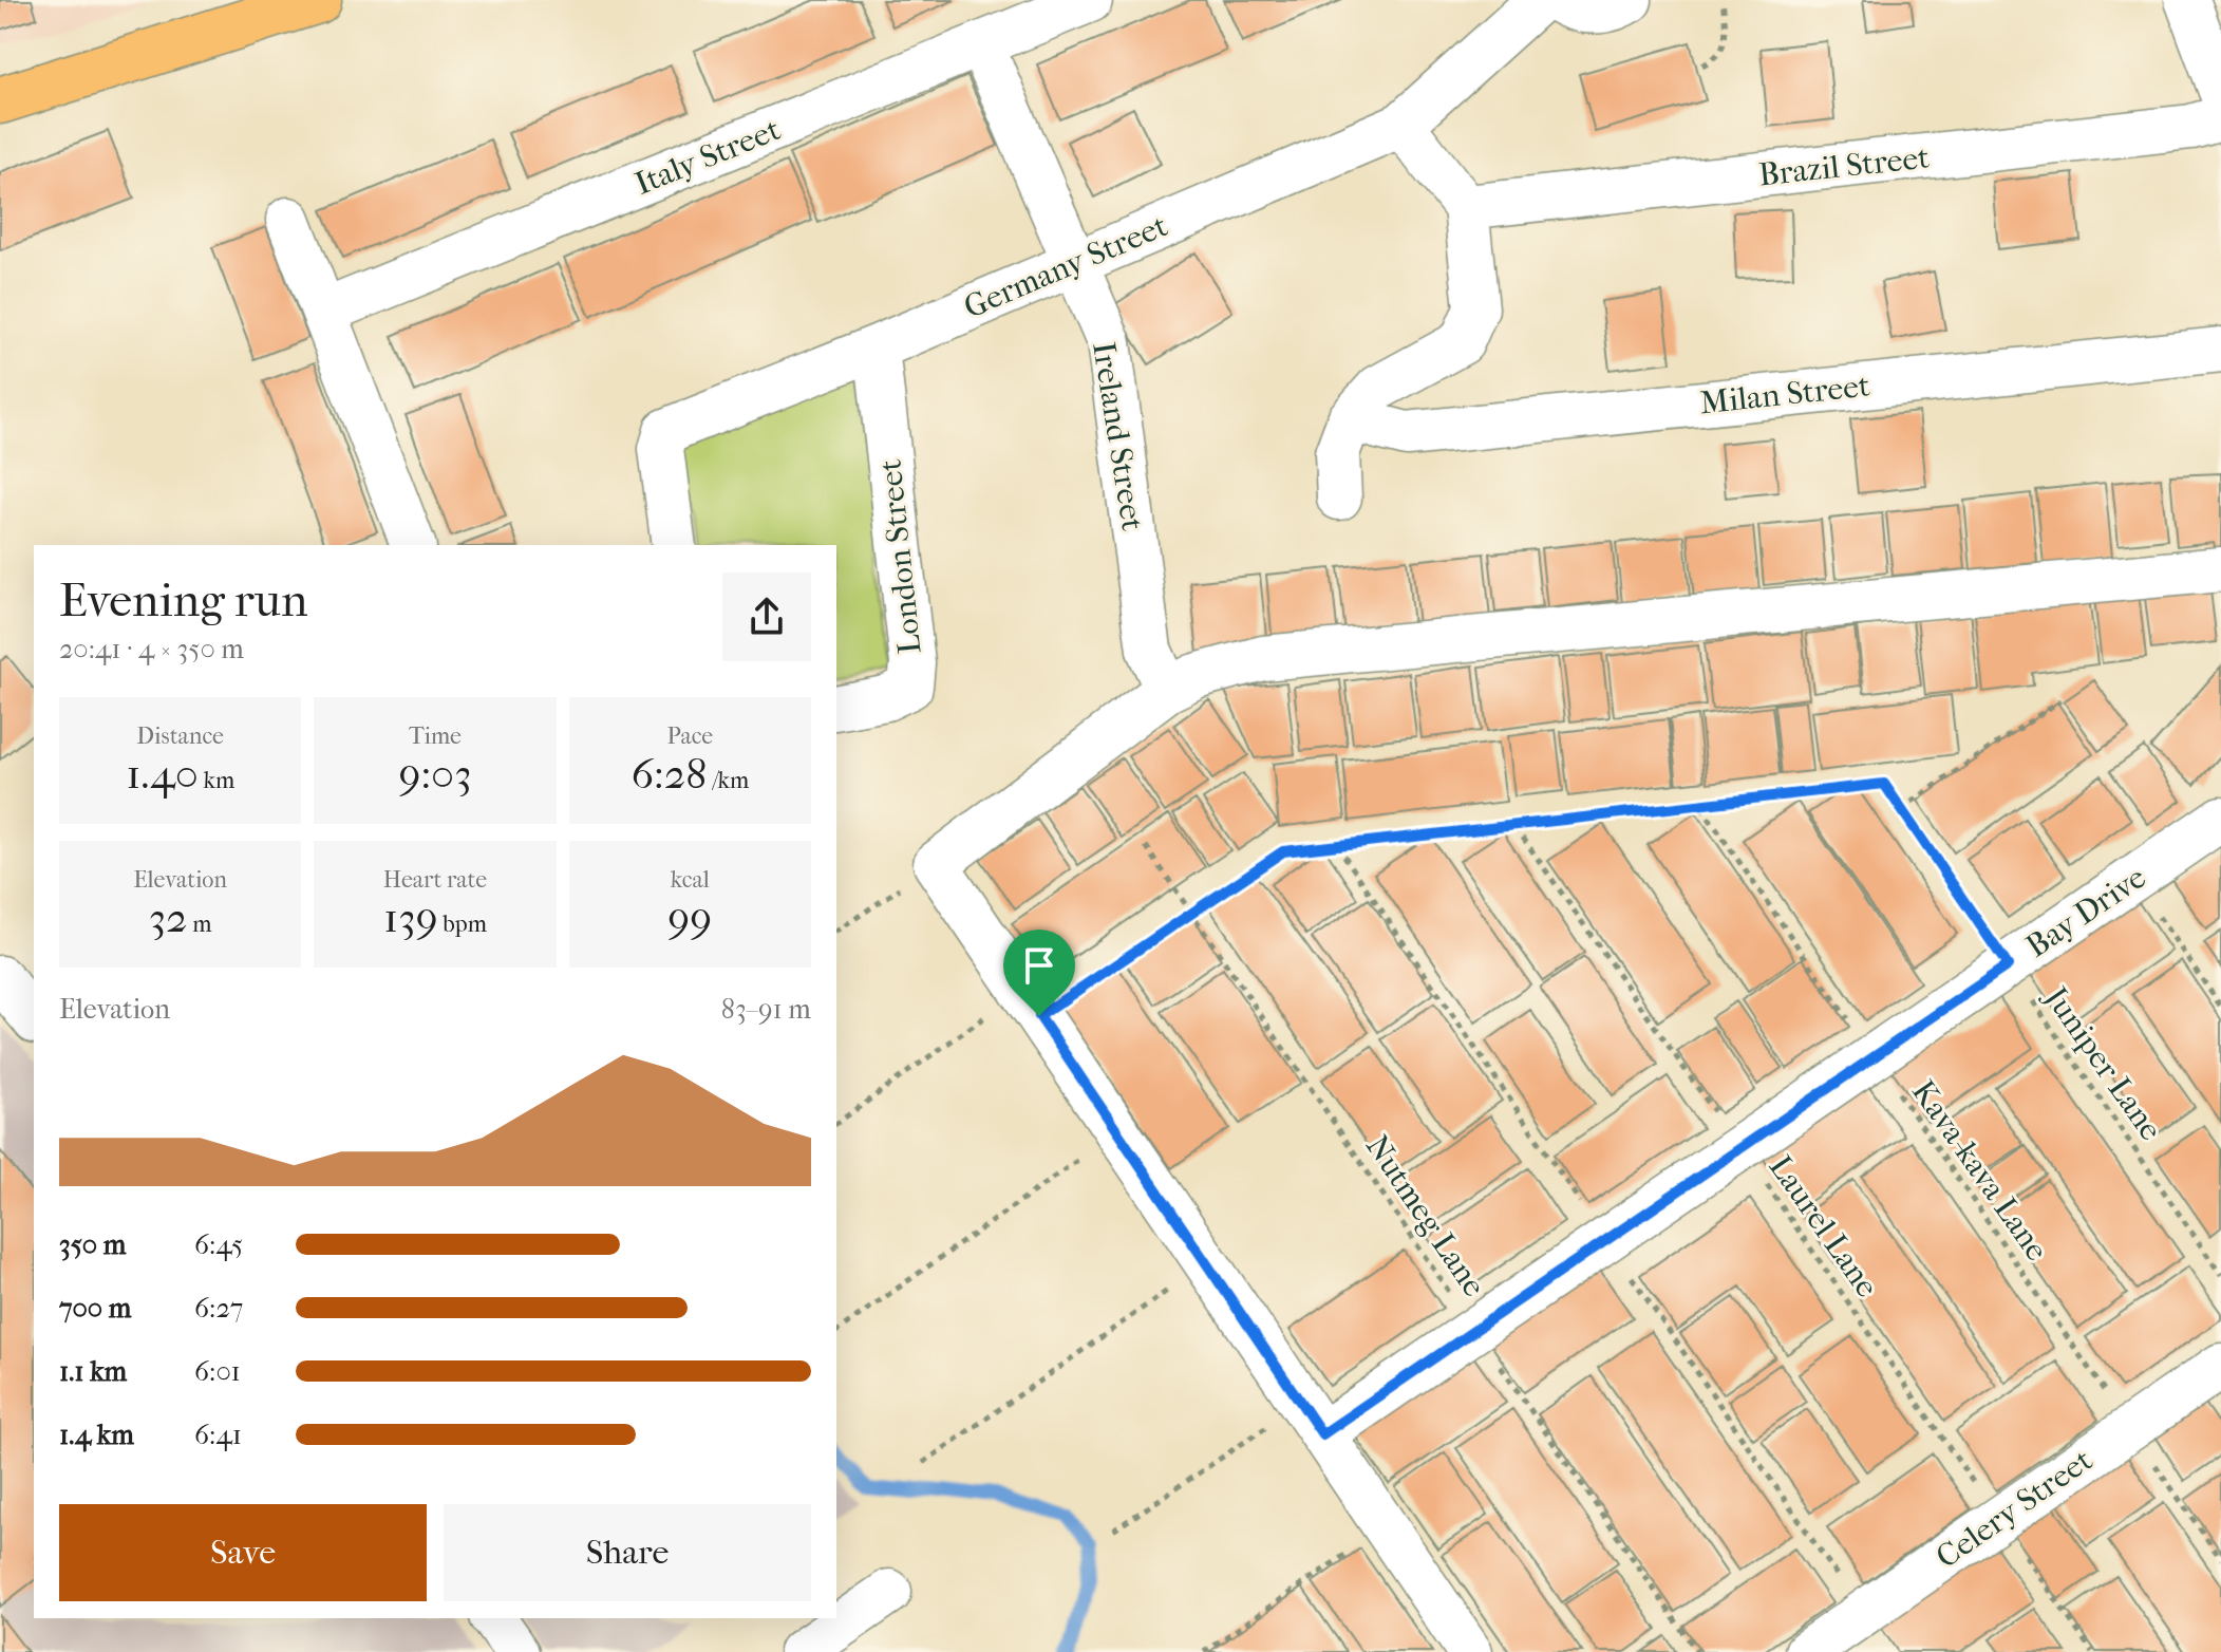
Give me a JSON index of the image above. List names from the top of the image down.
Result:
{
  "streets": {
    "street": [
      "Italy Street",
      "Brazil Street",
      "Germany Street",
      "Milan Street",
      "Ireland Street",
      "London Street",
      "Bay Drive",
      "Celery Street"
    ],
    "path": [
      "Juniper Lane",
      "Kava-kava Lane",
      "Nutmeg Lane",
      "Laurel Lane"
    ]
  },
  "crossings": [
    ["Italy Street", "Ireland Street"],
    ["Germany Street", "Ireland Street"],
    ["Germany Street", "London Street"],
    ["Bay Drive", "Juniper Lane"],
    ["Bay Drive", "Kava-kava Lane"],
    ["Bay Drive", "Nutmeg Lane"],
    ["Bay Drive", "Laurel Lane"],
    ["Juniper Lane", "Kava-kava Lane"],
    ["Juniper Lane", "Nutmeg Lane"],
    ["Juniper Lane", "Laurel Lane"],
    ["Kava-kava Lane", "Celery Street"],
    ["Laurel Lane", "Celery Street"]
  ],
  "page": {
    "heading": ["Evening run", "20:41 · 4 × 350 m"],
    "stats": [
      ["Distance", "1.40 km"],
      ["Time", "9:03"],
      ["Pace", "6:28 /km"],
      ["Elevation", "32 m"],
      ["Heart rate", "139 bpm"],
      ["kcal", "99"]
    ],
    "chart": ["Elevation", "83–91 m"],
    "list": [
      {
        "name": "350 m",
        "note": "6:45"
      },
      {
        "name": "700 m",
        "note": "6:27"
      },
      {
        "name": "1.1 km",
        "note": "6:01"
      },
      {
        "name": "1.4 km",
        "note": "6:41"
      }
    ],
    "buttons": ["Save", "Share"]
  }
}
